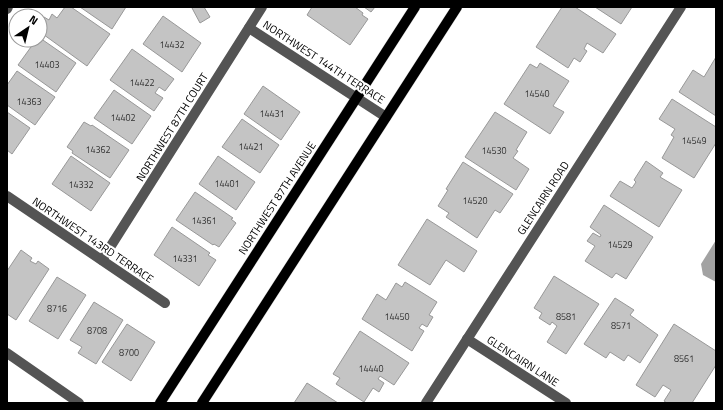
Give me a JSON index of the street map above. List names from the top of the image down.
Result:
{
  "streets": {
    "main road": ["NORTHWEST 87TH AVENUE"],
    "street": [
      "NORTHWEST 144TH TERRACE",
      "NORTHWEST 87TH COURT",
      "GLENCAIRN ROAD",
      "NORTHWEST 143RD TERRACE",
      "GLENCAIRN LANE"
    ]
  },
  "crossings": [
    ["NORTHWEST 144TH TERRACE", "NORTHWEST 87TH COURT"],
    ["NORTHWEST 144TH TERRACE", "NORTHWEST 87TH AVENUE"],
    ["NORTHWEST 87TH COURT", "NORTHWEST 143RD TERRACE"],
    ["GLENCAIRN ROAD", "GLENCAIRN LANE"]
  ],
  "house_numbers": [
    "14432",
    "14403",
    "14422",
    "14540",
    "14363",
    "14431",
    "14402",
    "14549",
    "14421",
    "14362",
    "14530",
    "14401",
    "14332",
    "14520",
    "14361",
    "14529",
    "14331",
    "8716",
    "14450",
    "8581",
    "8571",
    "8708",
    "8700",
    "8561",
    "14440"
  ],
  "north": "top right"
}
